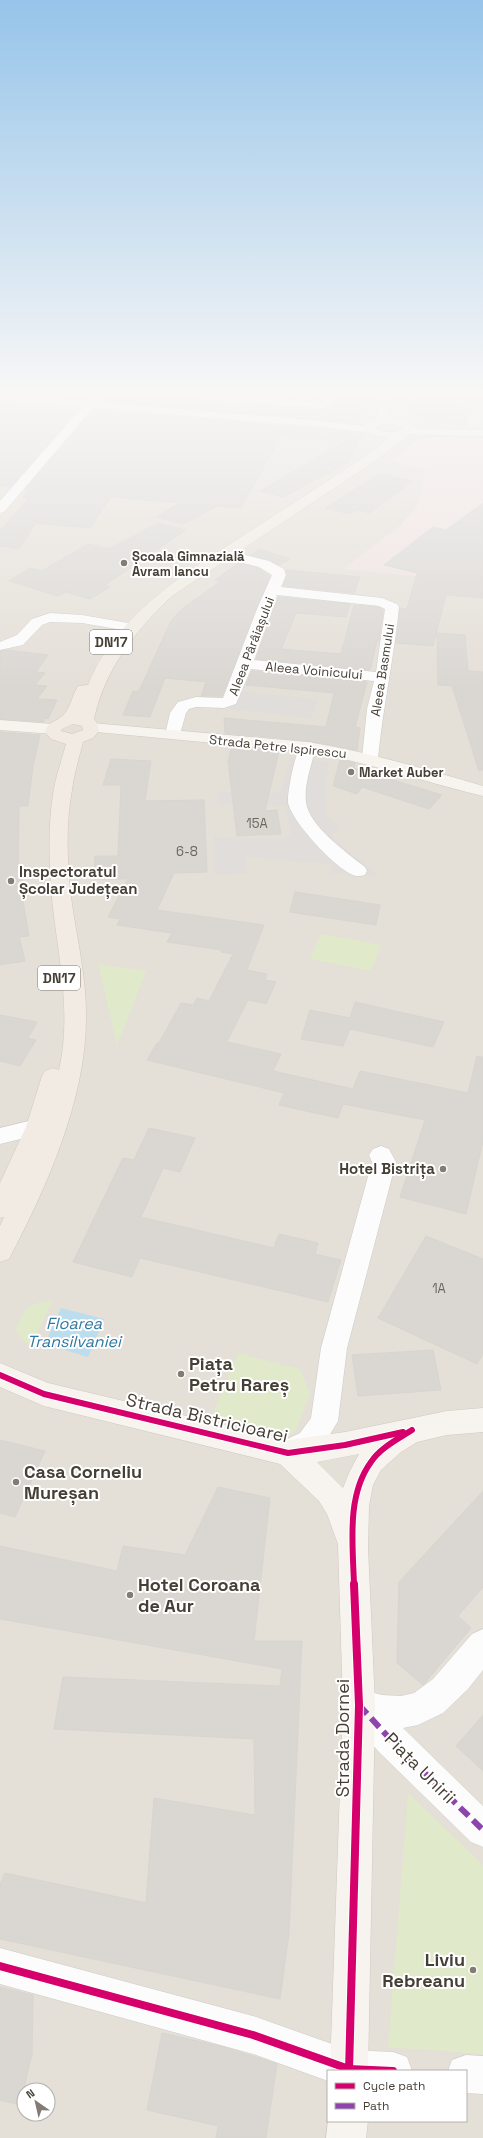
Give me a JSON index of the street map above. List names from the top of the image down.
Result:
{
  "streets": {
    "main road": ["DN17"],
    "street": [
      "Aleea Pârâiașului",
      "Aleea Voinicului",
      "Aleea Basmului",
      "Strada Petre Ispirescu",
      "Strada Bistricioarei",
      "Strada Dornei",
      "Piața Unirii"
    ]
  },
  "crossings": [
    ["DN17", "Aleea Pârâiașului"],
    ["DN17", "Strada Petre Ispirescu"],
    ["Aleea Pârâiașului", "Aleea Voinicului"],
    ["Aleea Pârâiașului", "Aleea Basmului"],
    ["Aleea Pârâiașului", "Strada Petre Ispirescu"],
    ["Aleea Voinicului", "Aleea Basmului"],
    ["Aleea Basmului", "Strada Petre Ispirescu"],
    ["Strada Bistricioarei", "Strada Dornei"],
    ["Strada Dornei", "Piața Unirii"]
  ],
  "water": ["Floarea Transilvaniei"],
  "places": [
    "Școala Gimnazială Avram Iancu",
    "Market Auber",
    "Inspectoratul Școlar Județean",
    "Hotel Bistrița",
    "Piața Petru Rareș",
    "Casa Corneliu Mureșan",
    "Hotel Coroana de Aur",
    "Liviu Rebreanu"
  ],
  "house_numbers": ["15A", "6-8", "1A"],
  "legend": ["Cycle path", "Path"],
  "north": "top left"
}
